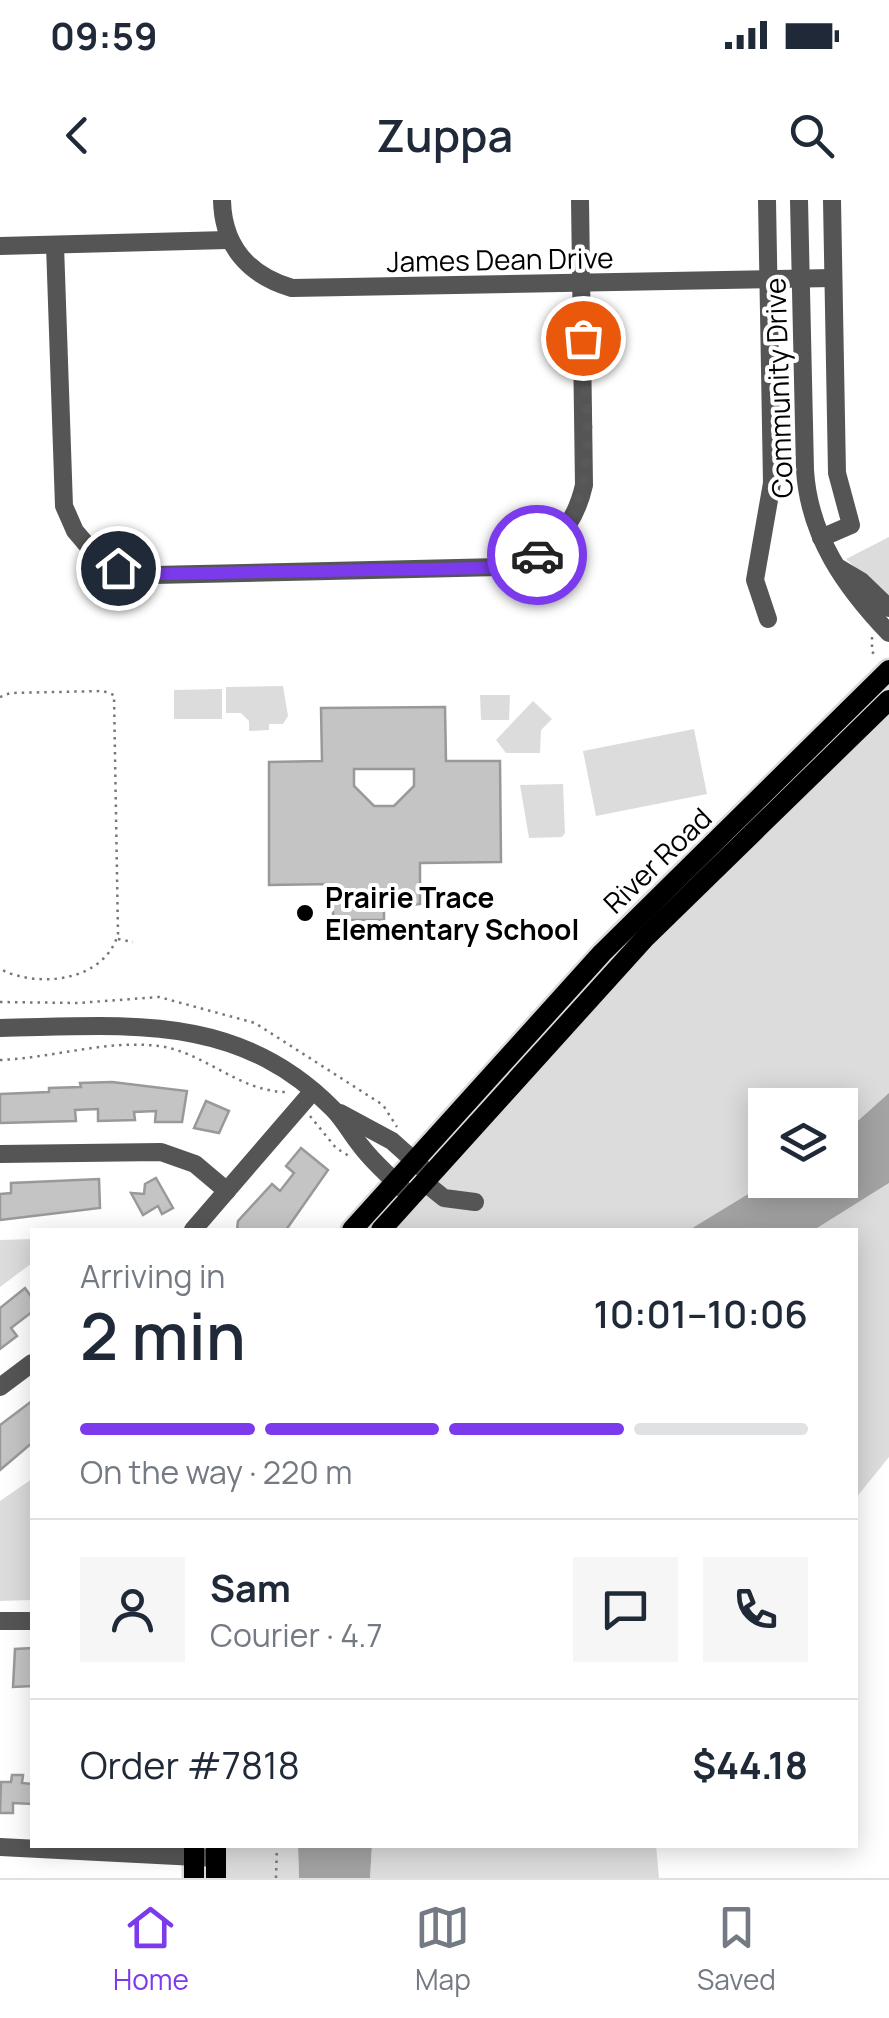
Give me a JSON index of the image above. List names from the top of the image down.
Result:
{
  "streets": {
    "main road": ["River Road"],
    "street": ["James Dean Drive", "Community Drive"]
  },
  "crossings": [
    ["James Dean Drive", "Community Drive"]
  ],
  "places": ["Prairie Trace Elementary School"],
  "page": {
    "status": "09:59",
    "header": "Zuppa",
    "heading": ["2 min", "Arriving in", "10:01–10:06"],
    "panel": [
      "Sam",
      "Courier · 4.7",
      "Order #7818",
      "$44.18"
    ],
    "bar": "On the way · 220 m",
    "tabs": ["Home", "Map", "Saved"]
  }
}
